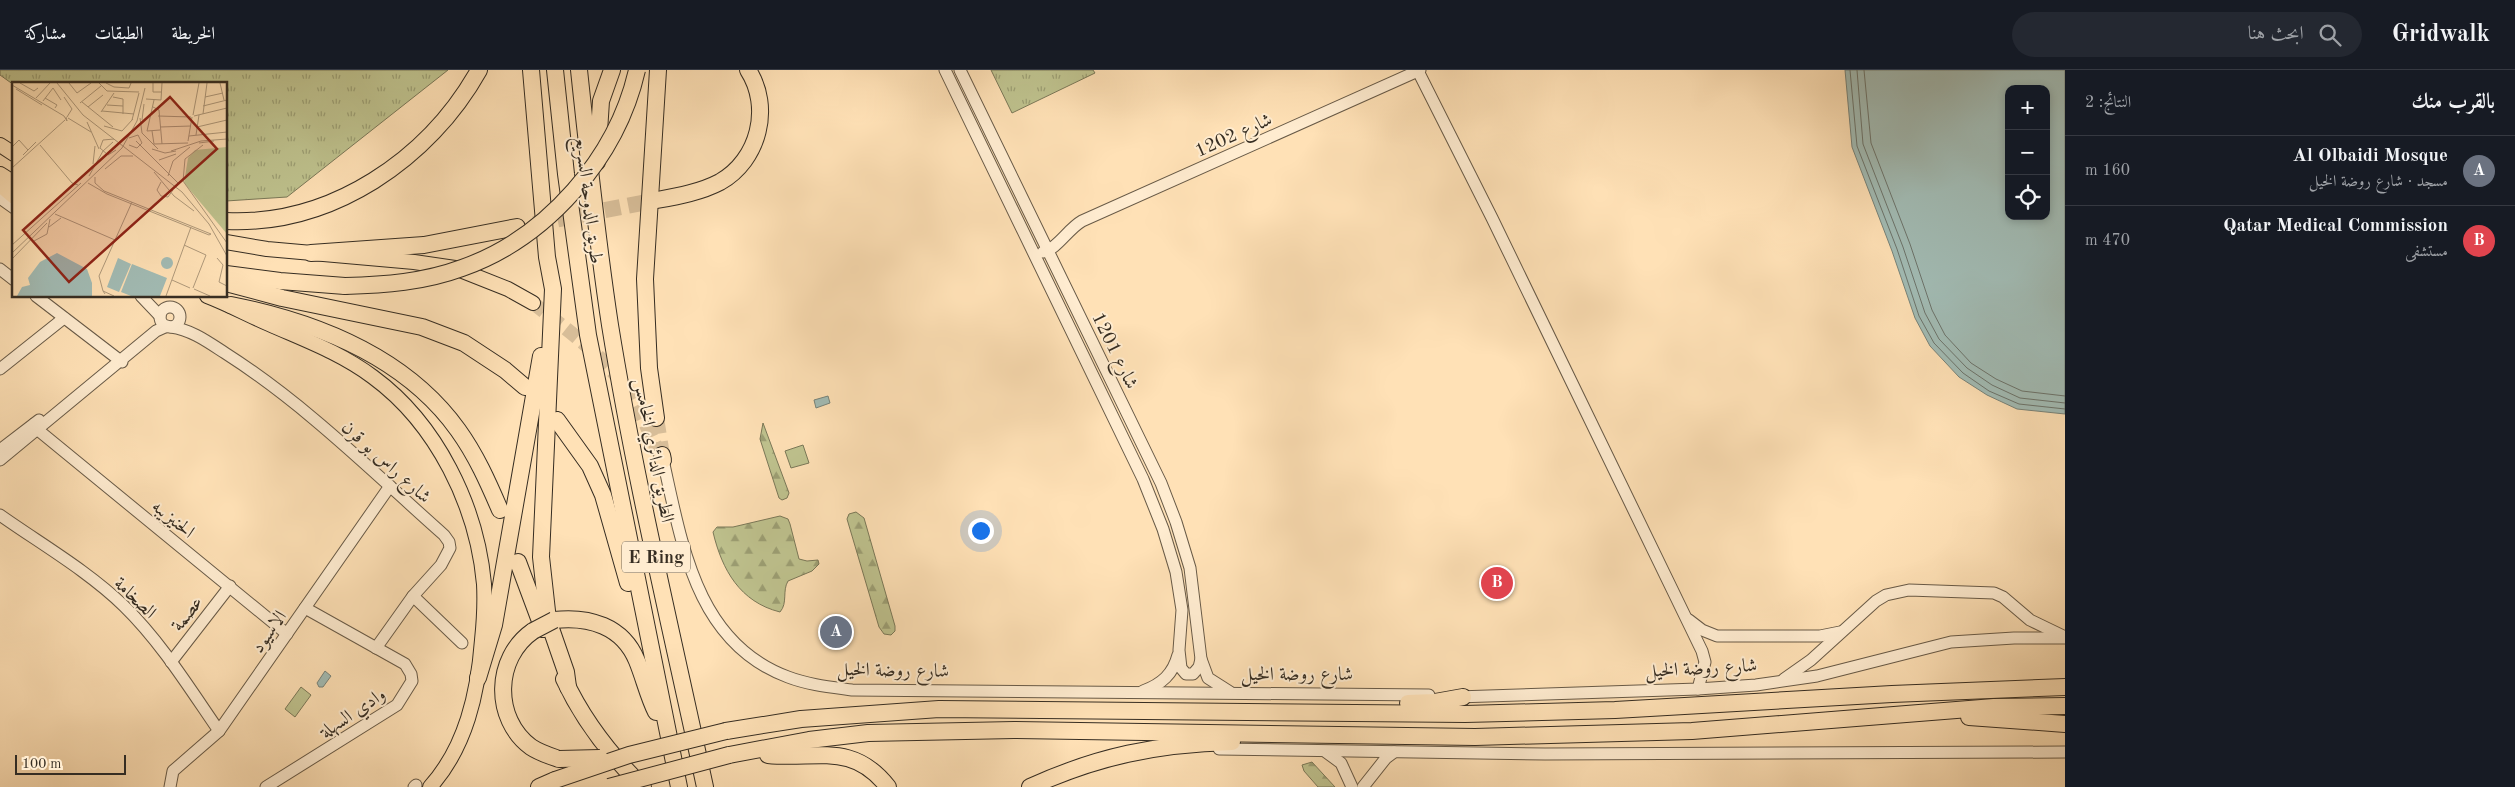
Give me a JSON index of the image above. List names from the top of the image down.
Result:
{
  "streets": {
    "highway": [
      "طريق الدوحة السريع",
      "الطريق الدائري الخامس",
      "E Ring",
      "شارع روضة الخيل"
    ],
    "street": [
      "شارع 1202",
      "شارع 1201",
      "شارع راس بو قرن",
      "الحنيزيبه",
      "الصخامة",
      "عصمة",
      "الاسيود",
      "وادي السهلة"
    ]
  },
  "crossings": [
    ["شارع 1202", "شارع 1201"],
    ["طريق الدوحة السريع", "الطريق الدائري الخامس"],
    ["شارع 1201", "شارع روضة الخيل"],
    ["شارع راس بو قرن", "الاسيود"],
    ["شارع راس بو قرن", "وادي السهلة"],
    ["الحنيزيبه", "عصمة"],
    ["الحنيزيبه", "الاسيود"],
    ["الصخامة", "عصمة"],
    ["الصخامة", "الاسيود"],
    ["الاسيود", "وادي السهلة"]
  ],
  "scale_bar": "100 m",
  "page": {
    "header": "Gridwalk",
    "search": "ابحث هنا",
    "nav": ["الخريطة", "الطبقات", "مشاركة"],
    "heading": ["بالقرب منك", "النتائج: 2"],
    "map_buttons": ["+", "−"],
    "list": [
      {
        "mark": "A",
        "name": "Al Olbaidi Mosque",
        "note": "مسجد · شارع روضة الخيل",
        "value": "160 m"
      },
      {
        "mark": "B",
        "name": "Qatar Medical Commission",
        "note": "مستشفى",
        "value": "470 m"
      }
    ],
    "pins": ["B", "A"],
    "scale": "100 m"
  }
}
